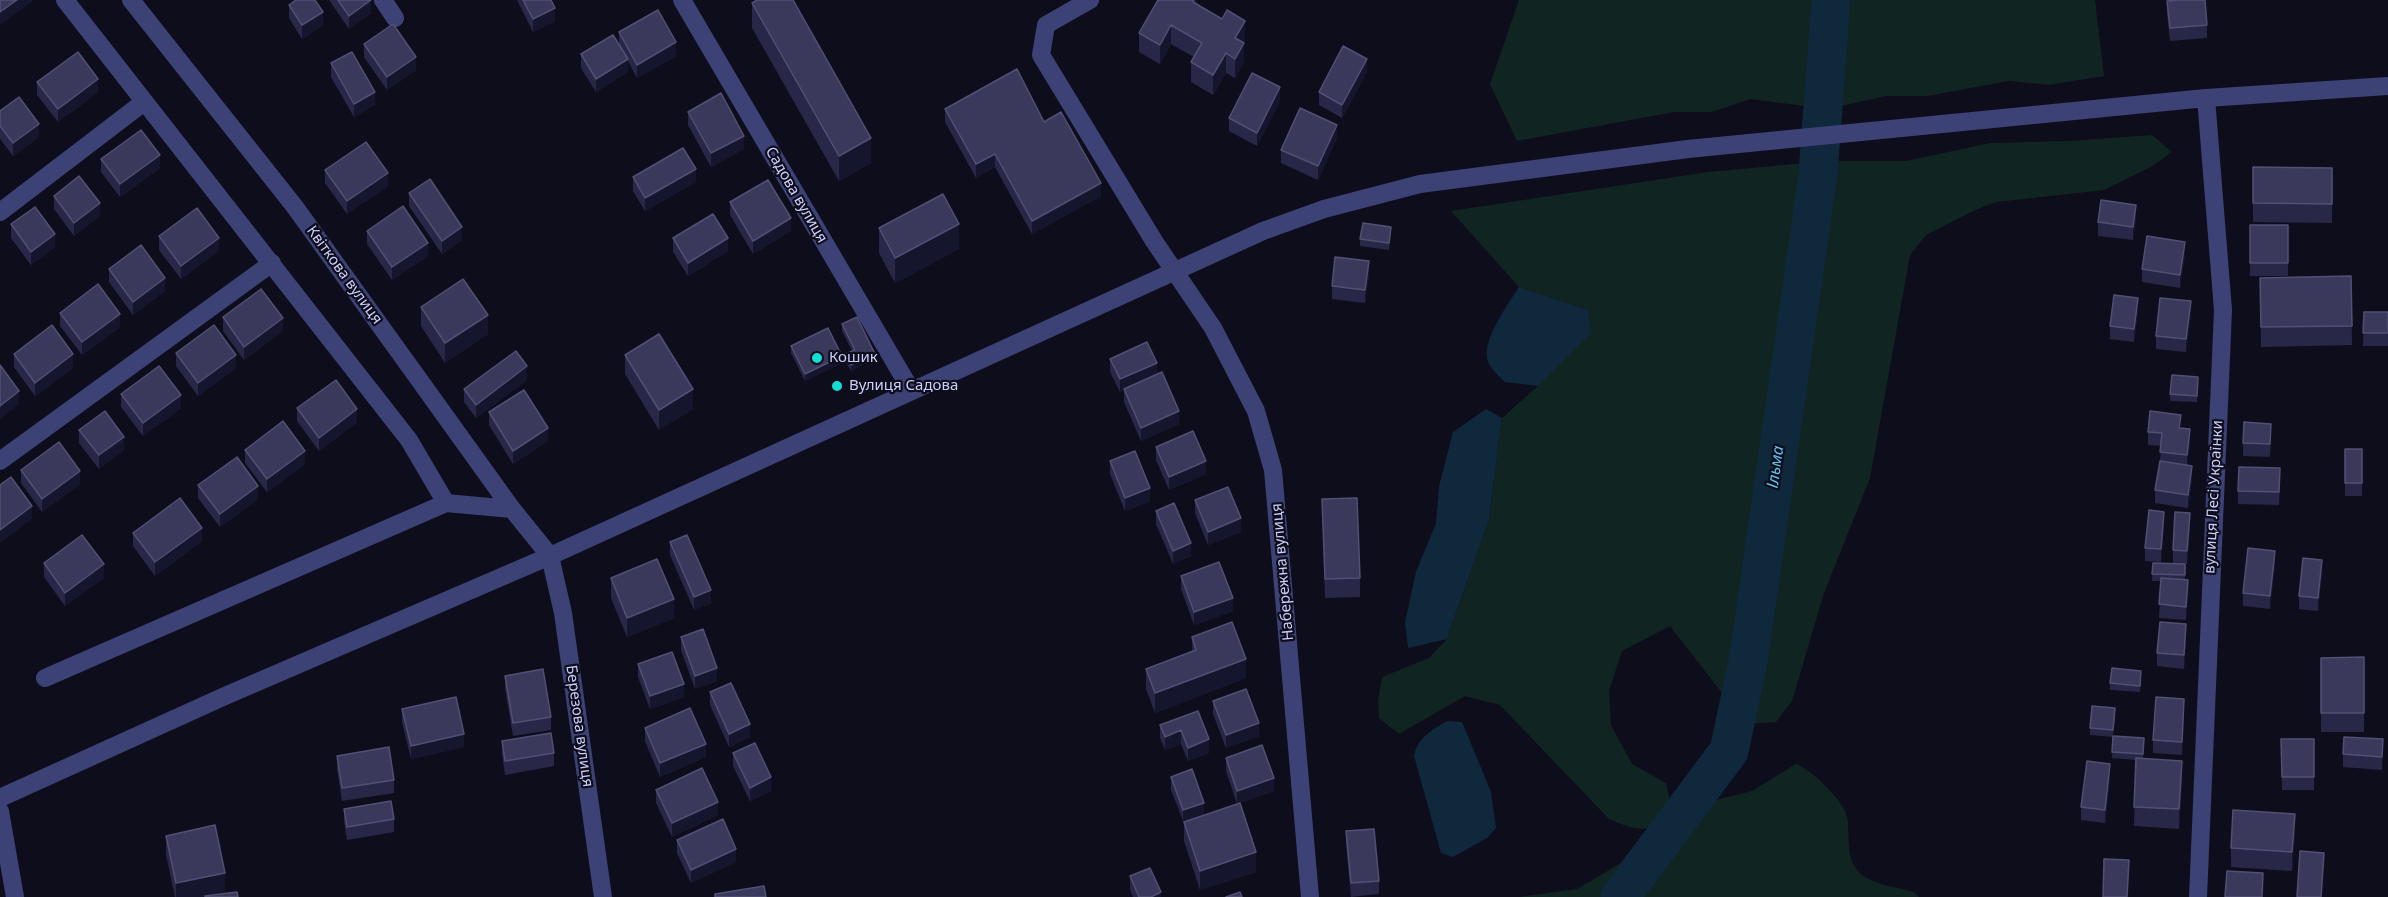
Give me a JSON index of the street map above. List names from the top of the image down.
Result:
{
  "streets": {
    "street": [
      "Садова вулиця",
      "Квіткова вулиця",
      "вулиця Лесі Українки",
      "Набережна вулиця",
      "Березова вулиця"
    ]
  },
  "crossings": [
    ["Квіткова вулиця", "Березова вулиця"]
  ],
  "water": ["Ільма"],
  "places": ["Кошик", "Вулиця Садова"]
}
